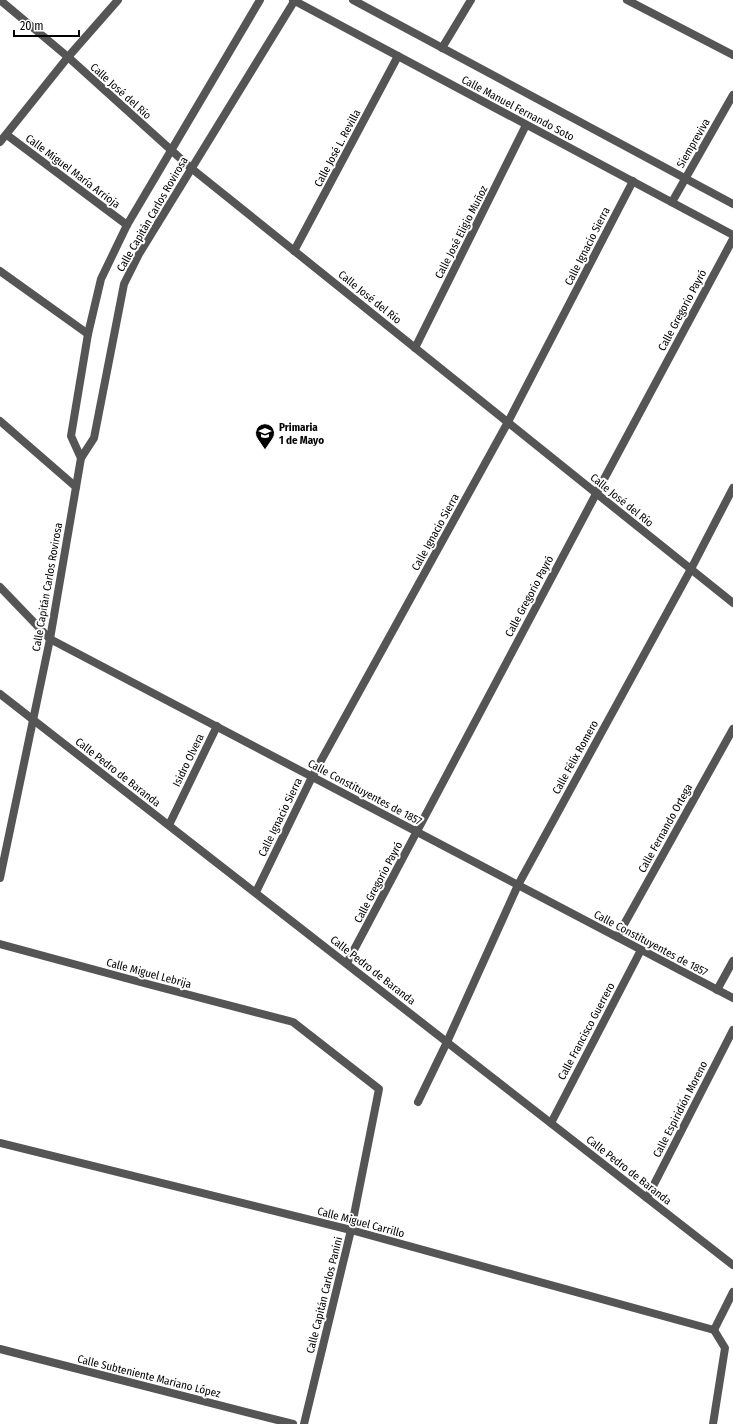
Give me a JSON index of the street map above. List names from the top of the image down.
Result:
{
  "streets": {
    "street": [
      "Calle José del Río",
      "Calle Manuel Fernando Soto",
      "Siempreviva",
      "Calle José L. Revilla",
      "Calle Miguel María Arrioja",
      "Calle Capitán Carlos Rovirosa",
      "Calle José Eligio Muñoz",
      "Calle Ignacio Sierra",
      "Calle Gregorio Payró",
      "Calle Félix Romero",
      "Isidro Olvera",
      "Calle Pedro de Baranda",
      "Calle Constituyentes de 1857",
      "Calle Fernando Ortega",
      "Calle Miguel Lebrija",
      "Calle Francisco Guerrero",
      "Calle Espiridión Moreno",
      "Calle Miguel Carrillo",
      "Calle Capitán Carlos Panini",
      "Calle Subteniente Mariano López"
    ]
  },
  "crossings": [
    ["Calle José del Río", "Calle José L. Revilla"],
    ["Calle José del Río", "Calle Capitán Carlos Rovirosa"],
    ["Calle José del Río", "Calle José Eligio Muñoz"],
    ["Calle José del Río", "Calle Ignacio Sierra"],
    ["Calle José del Río", "Calle Gregorio Payró"],
    ["Calle José del Río", "Calle Félix Romero"],
    ["Calle Manuel Fernando Soto", "Siempreviva"],
    ["Calle Manuel Fernando Soto", "Calle José L. Revilla"],
    ["Calle Manuel Fernando Soto", "Calle Capitán Carlos Rovirosa"],
    ["Calle Manuel Fernando Soto", "Calle José Eligio Muñoz"],
    ["Calle Manuel Fernando Soto", "Calle Ignacio Sierra"],
    ["Calle Miguel María Arrioja", "Calle Capitán Carlos Rovirosa"],
    ["Calle Capitán Carlos Rovirosa", "Calle Pedro de Baranda"],
    ["Calle Capitán Carlos Rovirosa", "Calle Constituyentes de 1857"],
    ["Calle Ignacio Sierra", "Calle Pedro de Baranda"],
    ["Calle Ignacio Sierra", "Calle Constituyentes de 1857"],
    ["Calle Gregorio Payró", "Calle Pedro de Baranda"],
    ["Calle Gregorio Payró", "Calle Constituyentes de 1857"],
    ["Calle Félix Romero", "Calle Pedro de Baranda"],
    ["Calle Félix Romero", "Calle Constituyentes de 1857"],
    ["Isidro Olvera", "Calle Pedro de Baranda"],
    ["Isidro Olvera", "Calle Constituyentes de 1857"],
    ["Calle Pedro de Baranda", "Calle Francisco Guerrero"],
    ["Calle Pedro de Baranda", "Calle Espiridión Moreno"],
    ["Calle Constituyentes de 1857", "Calle Fernando Ortega"],
    ["Calle Constituyentes de 1857", "Calle Francisco Guerrero"],
    ["Calle Miguel Lebrija", "Calle Capitán Carlos Panini"],
    ["Calle Miguel Carrillo", "Calle Capitán Carlos Panini"]
  ],
  "places": {
    "school or university": ["Primaria 1 de Mayo"]
  },
  "scale_bar": "20 m"
}
